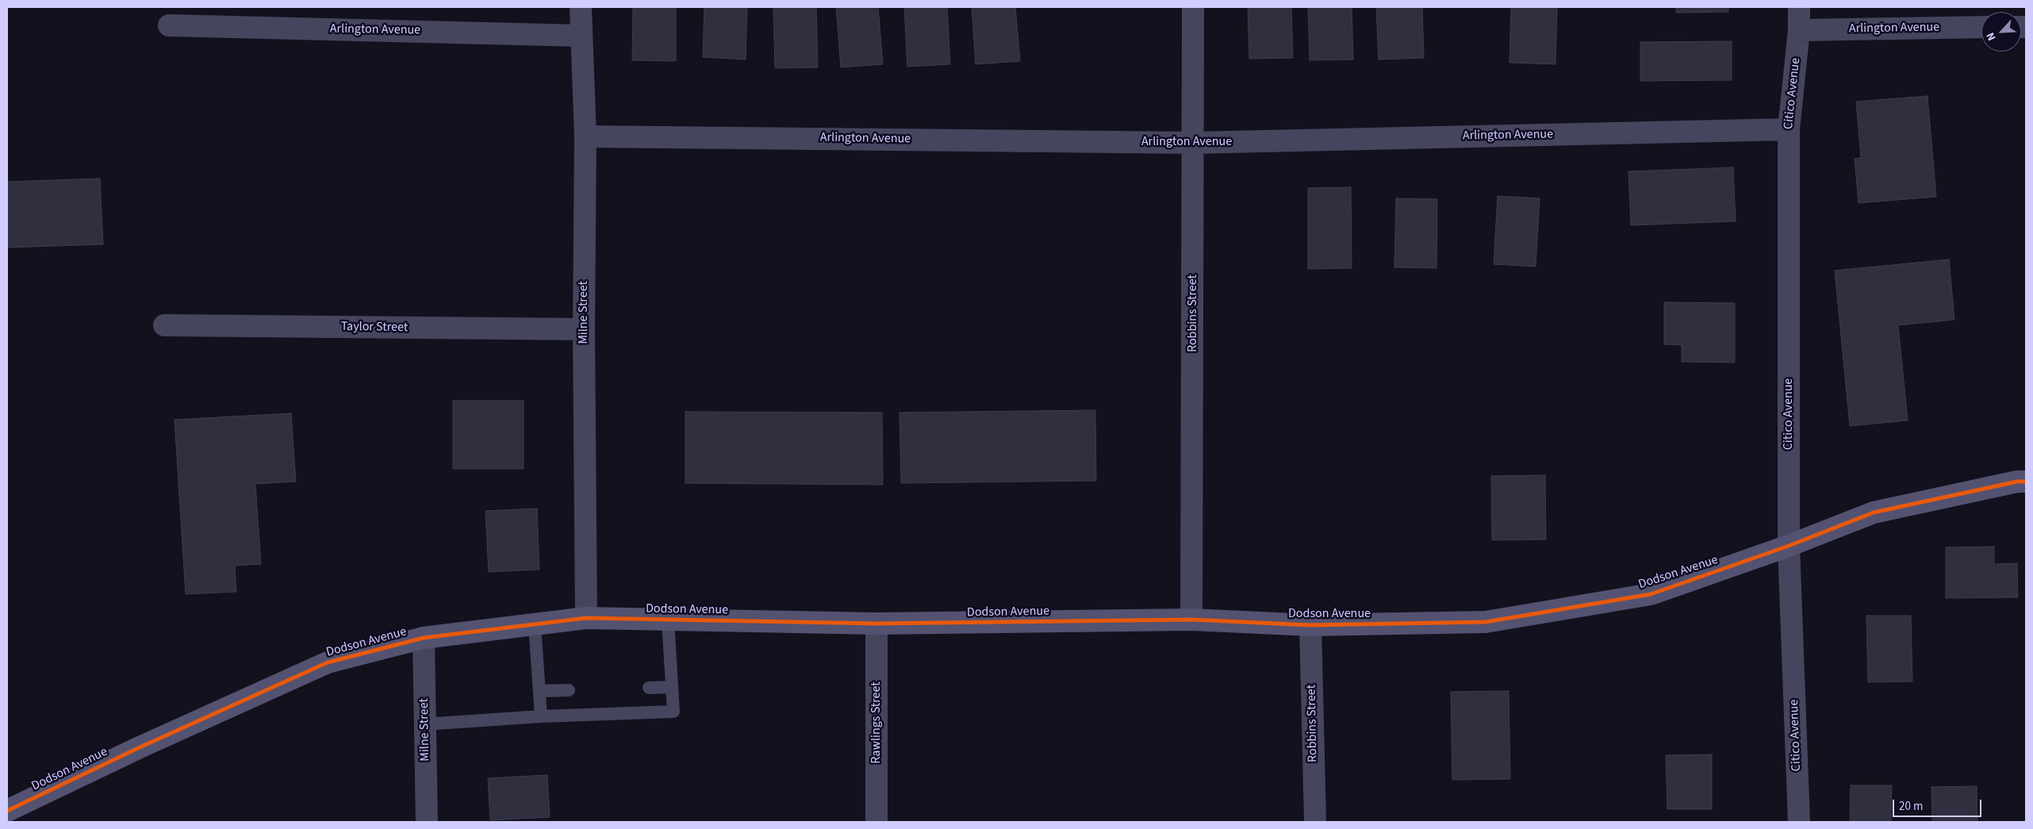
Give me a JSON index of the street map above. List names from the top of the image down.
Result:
{
  "streets": {
    "main road": ["Dodson Avenue"],
    "street": [
      "Arlington Avenue",
      "Citico Avenue",
      "Milne Street",
      "Robbins Street",
      "Taylor Street",
      "Rawlings Street"
    ]
  },
  "crossings": [
    ["Arlington Avenue", "Citico Avenue"],
    ["Arlington Avenue", "Milne Street"],
    ["Arlington Avenue", "Robbins Street"],
    ["Citico Avenue", "Dodson Avenue"],
    ["Milne Street", "Taylor Street"],
    ["Milne Street", "Dodson Avenue"],
    ["Robbins Street", "Dodson Avenue"],
    ["Dodson Avenue", "Rawlings Street"]
  ],
  "scale_bar": "20 m",
  "north": "bottom left"
}
